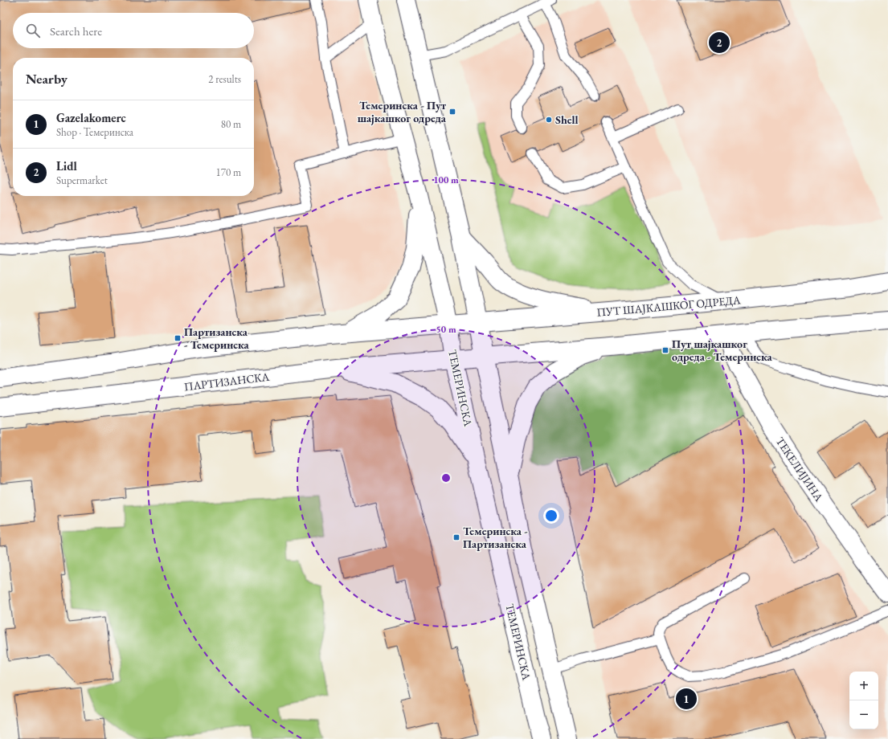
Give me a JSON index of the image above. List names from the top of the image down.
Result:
{
  "streets": {
    "main road": [
      "ПУТ ШАЈКАШКОГ ОДРЕДА",
      "ПАРТИЗАНСКА",
      "ТЕМЕРИНСКА",
      "ТЕКЕЛИЈИНА"
    ]
  },
  "crossings": [
    ["ПУТ ШАЈКАШКОГ ОДРЕДА", "ТЕМЕРИНСКА"],
    ["ПАРТИЗАНСКА", "ТЕМЕРИНСКА"]
  ],
  "places": {
    "transit": [
      "Темеринска - Пут шајкашког одреда",
      "Партизанска - Темеринска",
      "Пут шајкашког одреда - Темеринска",
      "Темеринска - Партизанска"
    ],
    "other": ["Shell"]
  },
  "page": {
    "search": "Search here",
    "pins": ["2", "1"],
    "heading": ["Nearby", "2 results"],
    "list": [
      {
        "mark": "1",
        "name": "Gazelakomerc",
        "note": "Shop · Темеринска",
        "value": "80 m"
      },
      {
        "mark": "2",
        "name": "Lidl",
        "note": "Supermarket",
        "value": "170 m"
      }
    ],
    "map_buttons": ["+", "−"]
  },
  "rings": ["100 m", "50 m"]
}
